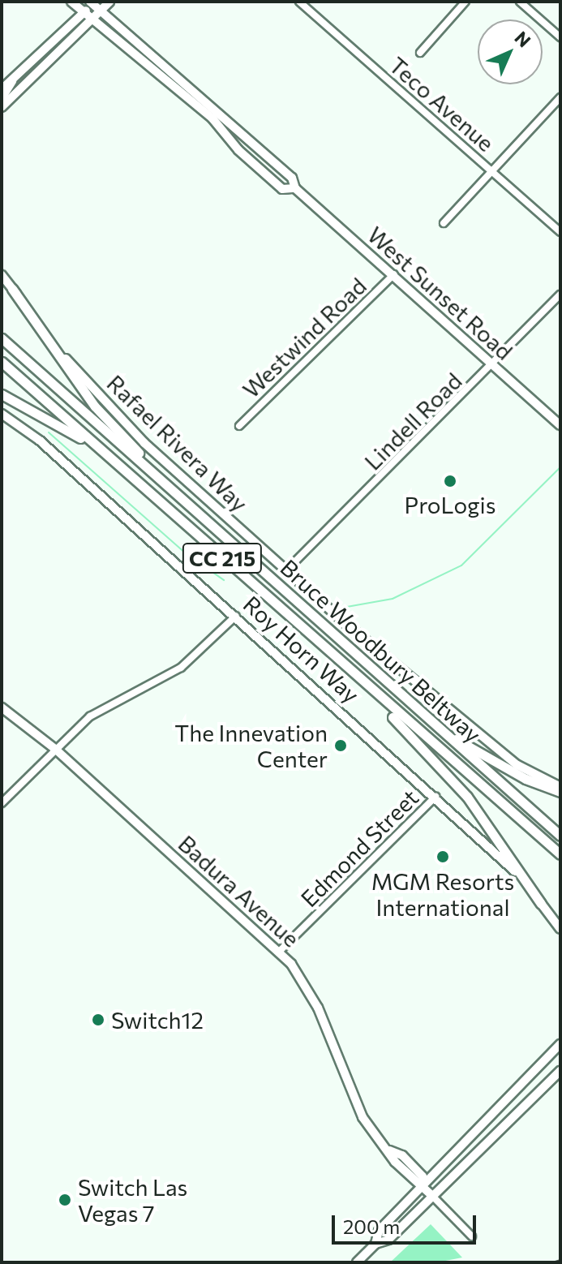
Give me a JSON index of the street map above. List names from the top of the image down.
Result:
{
  "streets": {
    "highway": ["CC 215", "Bruce Woodbury Beltway"],
    "main road": [
      "West Sunset Road",
      "Rafael Rivera Way",
      "Roy Horn Way",
      "Badura Avenue"
    ],
    "street": [
      "Teco Avenue",
      "Westwind Road",
      "Lindell Road",
      "Edmond Street"
    ]
  },
  "crossings": [
    ["West Sunset Road", "Westwind Road"],
    ["West Sunset Road", "Lindell Road"],
    ["Lindell Road", "Rafael Rivera Way"],
    ["Roy Horn Way", "Edmond Street"],
    ["Edmond Street", "Badura Avenue"]
  ],
  "places": [
    "ProLogis",
    "The Innevation Center",
    "MGM Resorts International",
    "Switch12",
    "Switch Las Vegas 7"
  ],
  "scale_bar": "200 m",
  "north": "top right"
}
